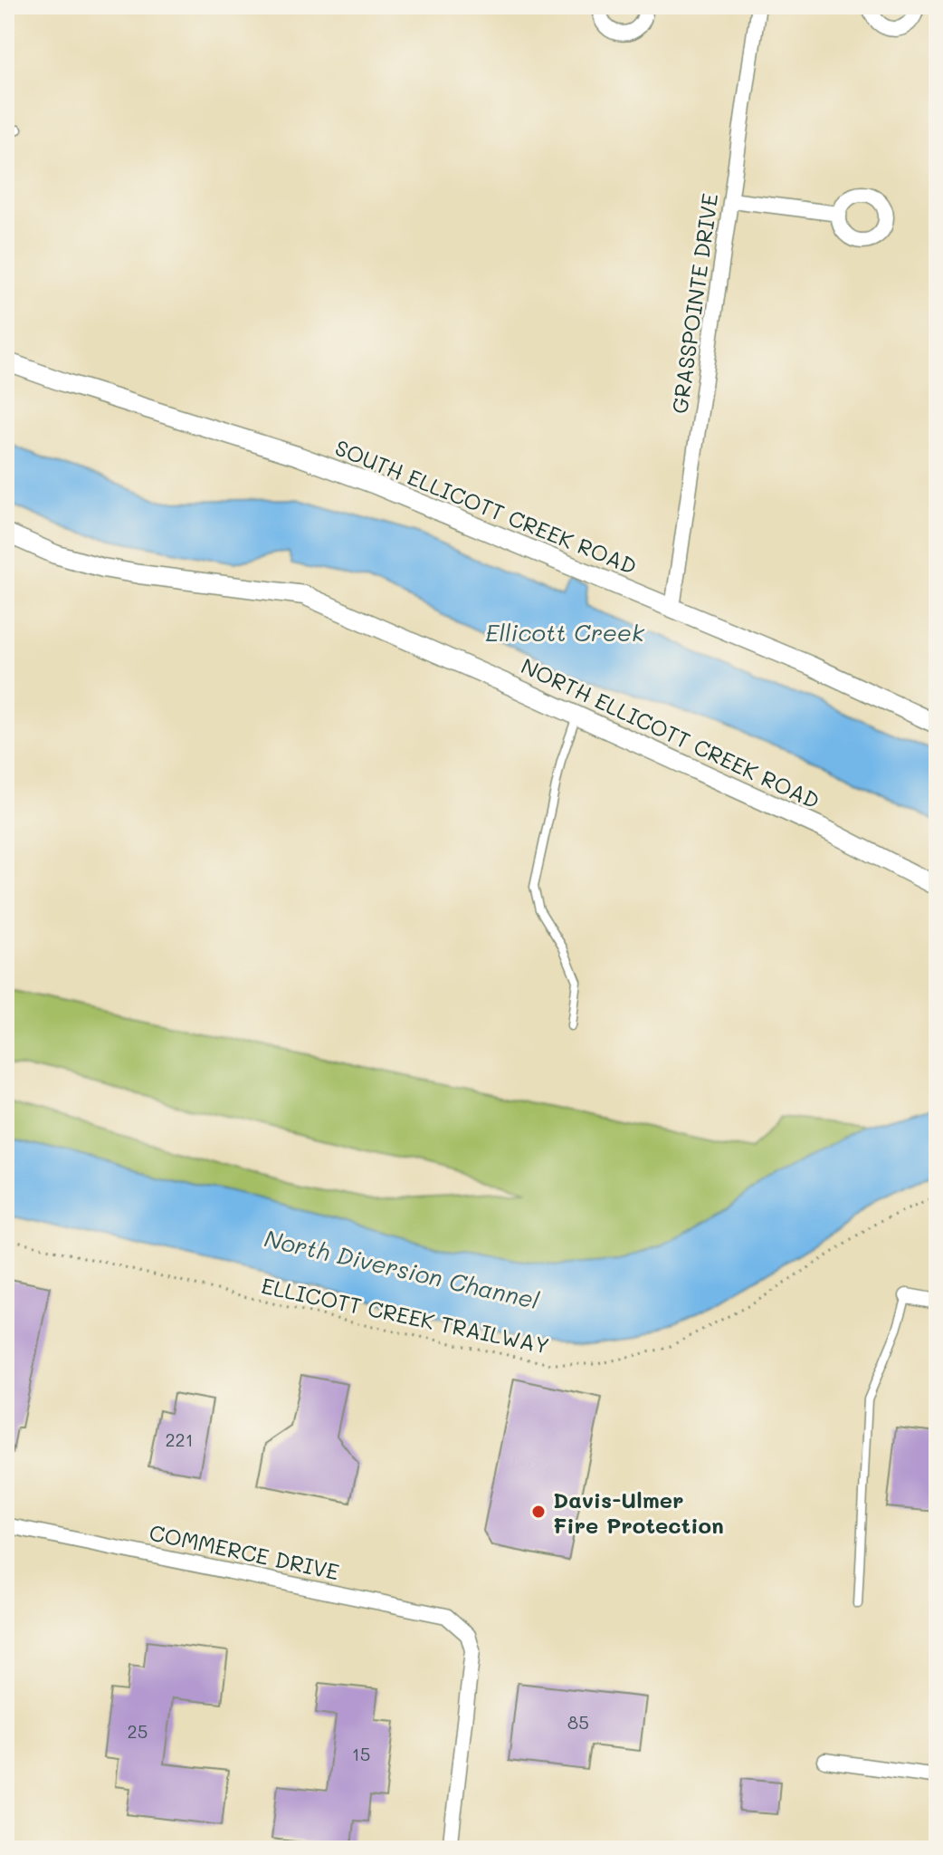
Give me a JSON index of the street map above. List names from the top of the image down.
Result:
{
  "streets": {
    "street": [
      "GRASSPOINTE DRIVE",
      "SOUTH ELLICOTT CREEK ROAD",
      "NORTH ELLICOTT CREEK ROAD",
      "COMMERCE DRIVE"
    ],
    "path": ["ELLICOTT CREEK TRAILWAY"]
  },
  "crossings": [
    ["GRASSPOINTE DRIVE", "SOUTH ELLICOTT CREEK ROAD"]
  ],
  "water": ["Ellicott Creek", "North Diversion Channel"],
  "places": ["Davis-Ulmer Fire Protection"],
  "house_numbers": [
    "221",
    "85",
    "25",
    "15"
  ]
}
